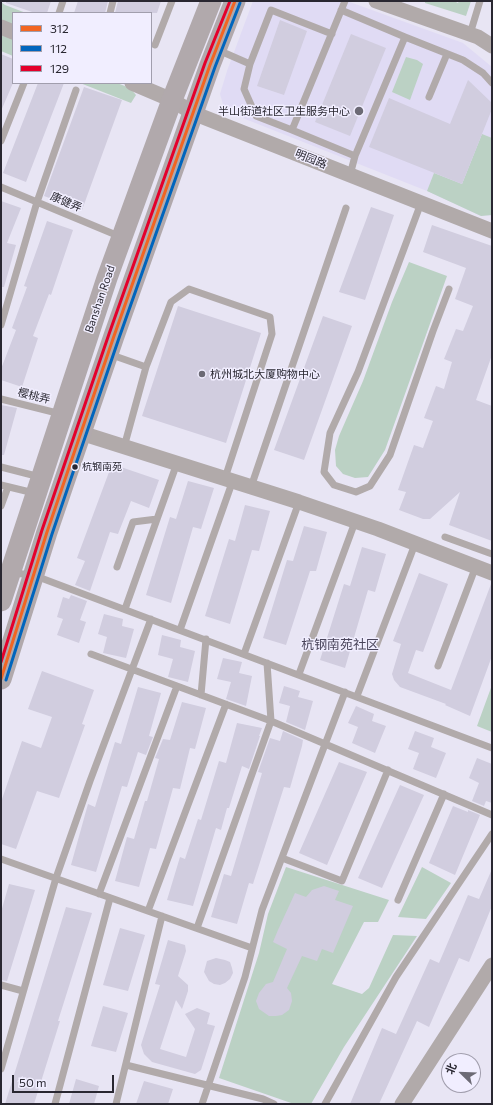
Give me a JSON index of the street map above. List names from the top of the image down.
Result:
{
  "streets": {
    "main road": ["Banshan Road"],
    "street": ["明园路"],
    "lane": ["康健弄", "樱桃弄"]
  },
  "crossings": [
    ["明园路", "Banshan Road"],
    ["康健弄", "Banshan Road"],
    ["Banshan Road", "樱桃弄"]
  ],
  "districts": ["杭钢南苑社区"],
  "places": ["半山街道社区卫生服务中心", "杭州城北大厦购物中心", "杭钢南苑"],
  "lines": ["transit line 312", "transit line 129", "transit line 112"],
  "legend": ["312", "112", "129"],
  "scale_bar": "50 m",
  "north": "top left"
}
